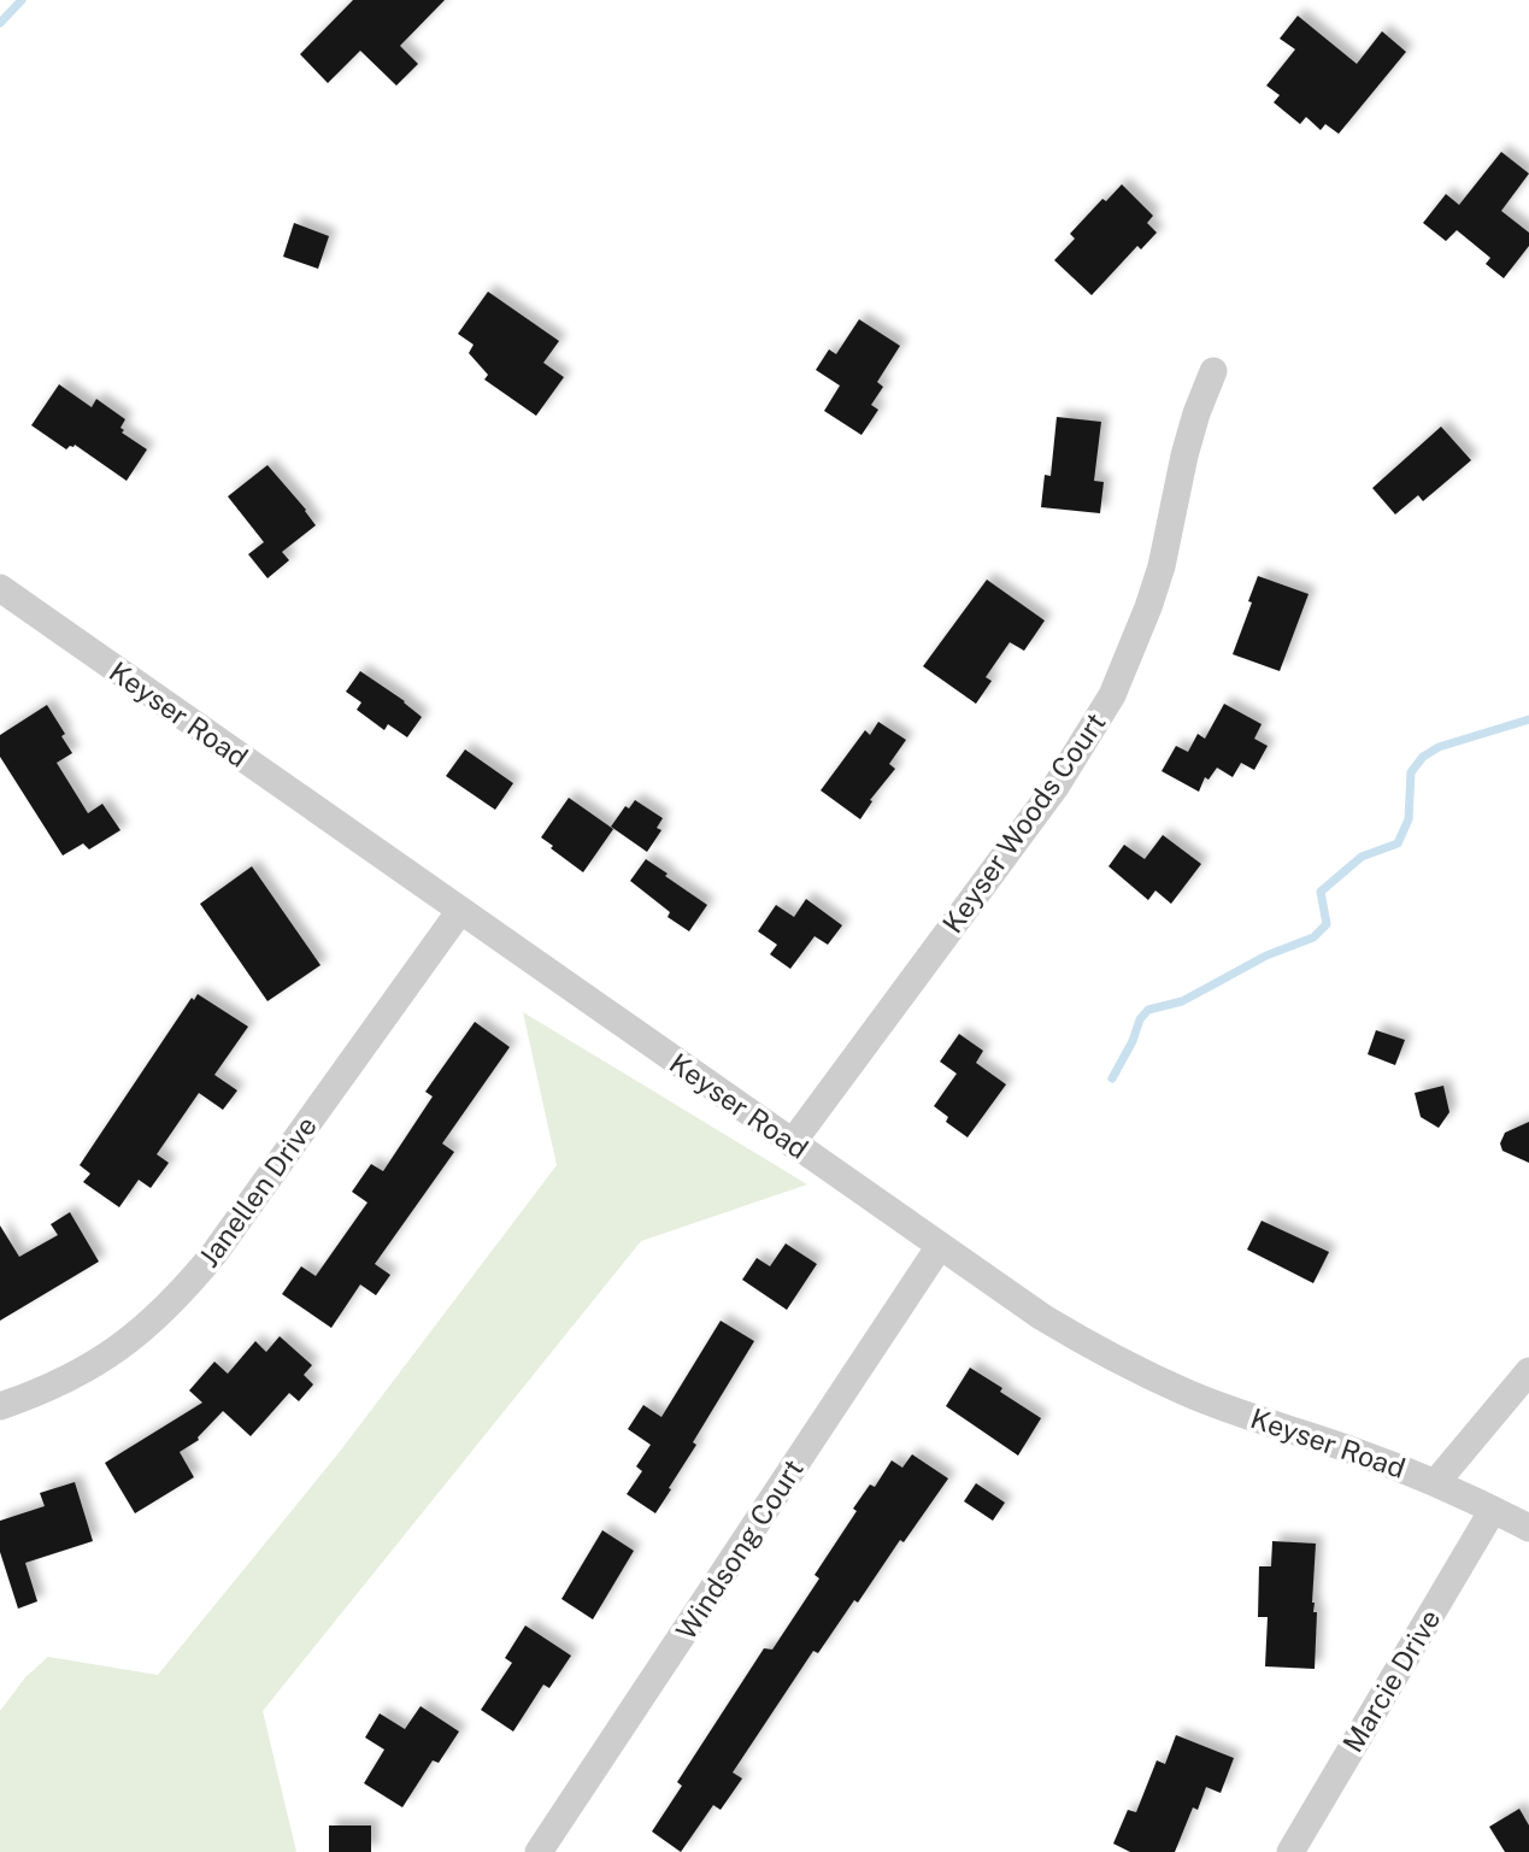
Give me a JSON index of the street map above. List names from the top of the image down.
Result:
{
  "streets": {
    "street": [
      "Keyser Road",
      "Keyser Woods Court",
      "Janellen Drive",
      "Windsong Court",
      "Marcie Drive"
    ]
  },
  "crossings": [
    ["Keyser Road", "Keyser Woods Court"],
    ["Keyser Road", "Janellen Drive"],
    ["Keyser Road", "Windsong Court"],
    ["Keyser Road", "Marcie Drive"]
  ]
}
